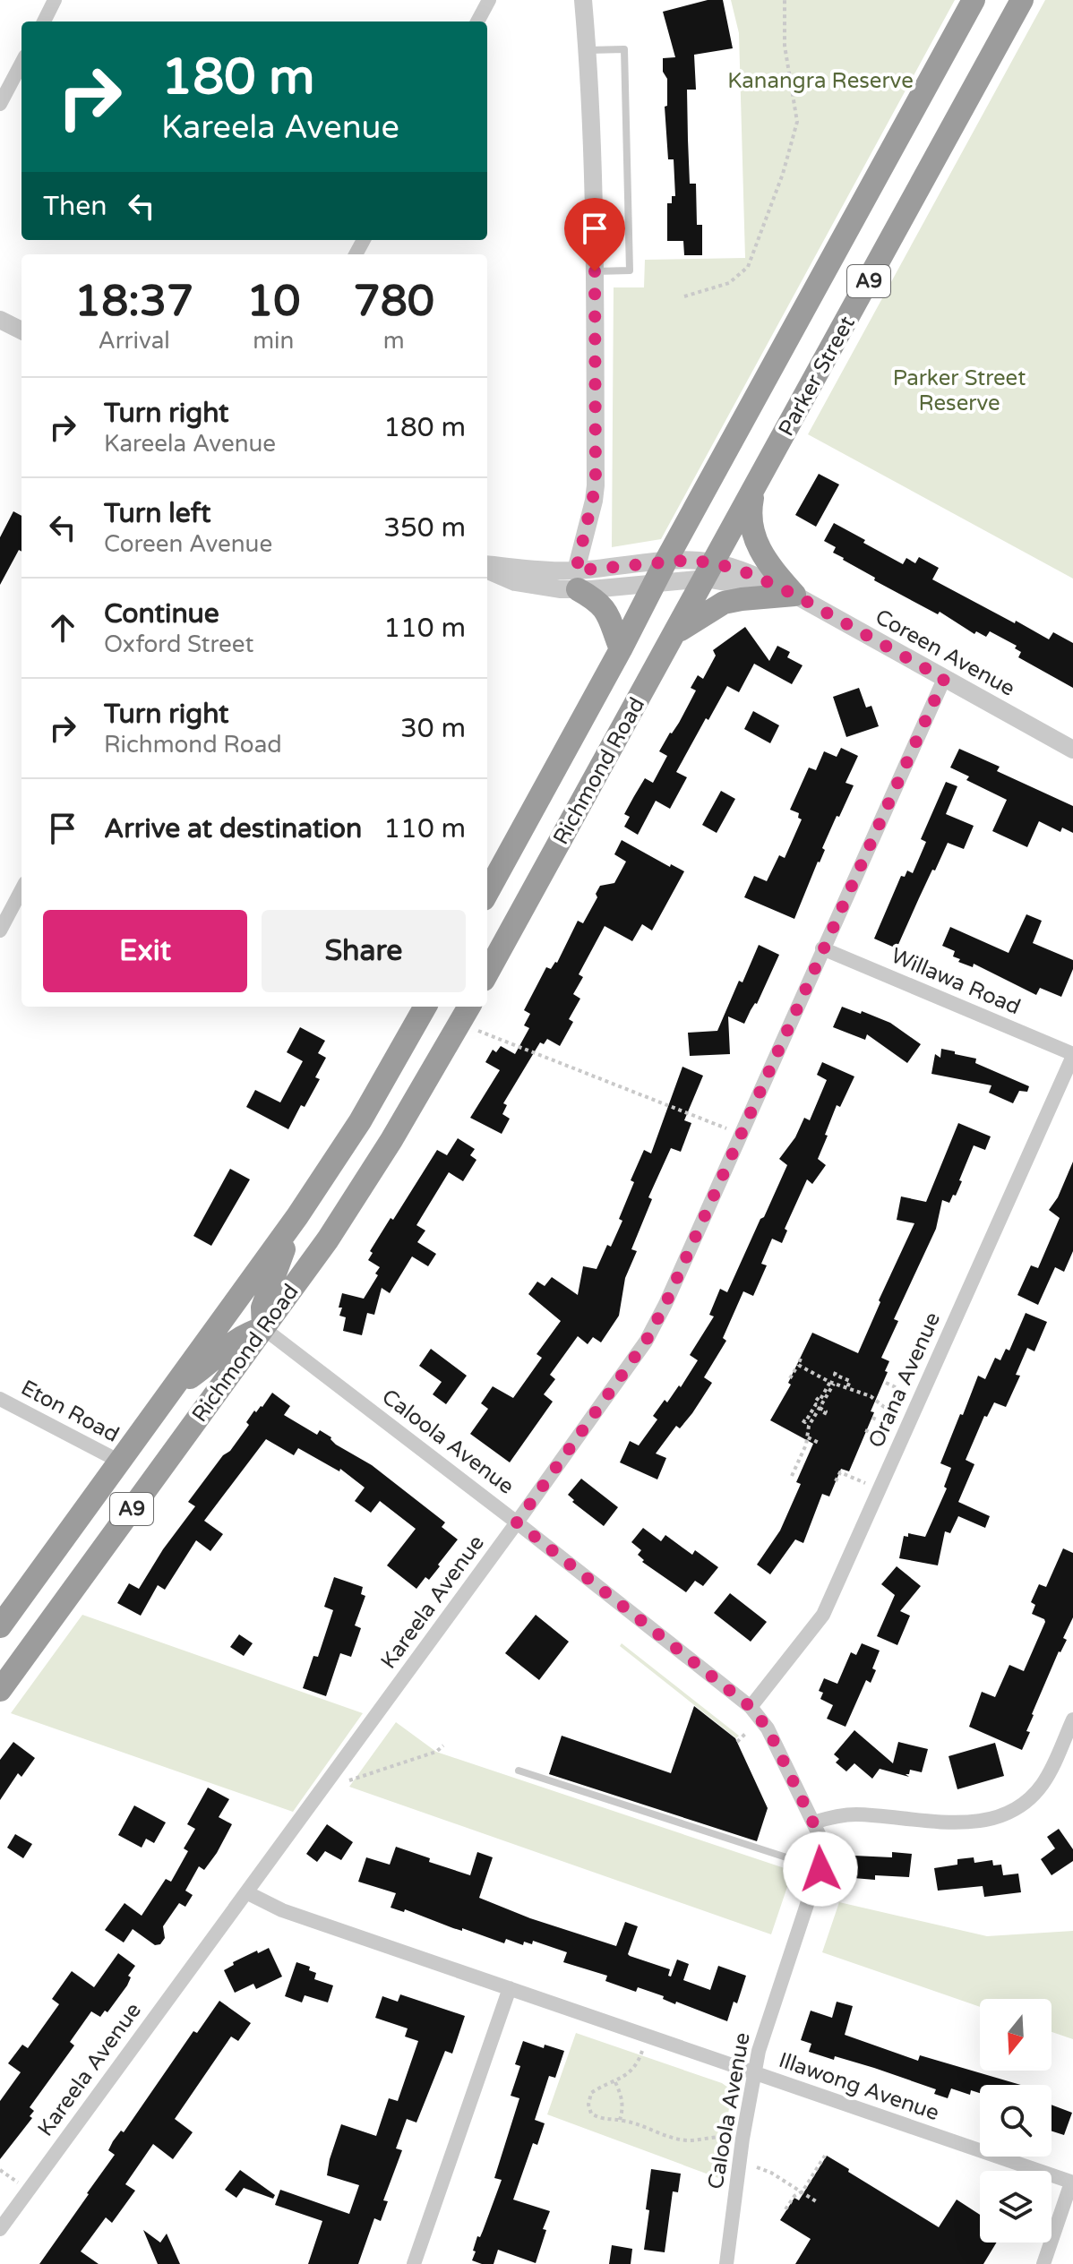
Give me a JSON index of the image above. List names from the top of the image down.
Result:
{
  "streets": {
    "highway": ["A9", "Parker Street", "Richmond Road"],
    "street": [
      "Coreen Avenue",
      "Willawa Road",
      "Orana Avenue",
      "Eton Road",
      "Caloola Avenue",
      "Kareela Avenue",
      "Illawong Avenue"
    ]
  },
  "crossings": [
    ["Parker Street", "Coreen Avenue"],
    ["Parker Street", "Richmond Road"],
    ["Coreen Avenue", "Richmond Road"],
    ["Coreen Avenue", "Kareela Avenue"],
    ["Richmond Road", "Eton Road"],
    ["Richmond Road", "Caloola Avenue"],
    ["Willawa Road", "Orana Avenue"],
    ["Willawa Road", "Kareela Avenue"],
    ["Orana Avenue", "Caloola Avenue"],
    ["Caloola Avenue", "Kareela Avenue"],
    ["Caloola Avenue", "Illawong Avenue"],
    ["Kareela Avenue", "Illawong Avenue"]
  ],
  "parks": ["Kanangra Reserve", "Parker Street Reserve"],
  "north": "bottom",
  "page": {
    "turn": ["180 m", "Kareela Avenue"],
    "then": "Then",
    "eta": [
      "18:37",
      "Arrival",
      "10",
      "min",
      "780",
      "m"
    ],
    "list": [
      {
        "name": "Turn right",
        "note": "Kareela Avenue",
        "value": "180 m"
      },
      {
        "name": "Turn left",
        "note": "Coreen Avenue",
        "value": "350 m"
      },
      {
        "name": "Continue",
        "note": "Oxford Street",
        "value": "110 m"
      },
      {
        "name": "Turn right",
        "note": "Richmond Road",
        "value": "30 m"
      },
      {
        "name": "Arrive at destination",
        "value": "110 m"
      }
    ],
    "buttons": ["Exit", "Share"]
  }
}
